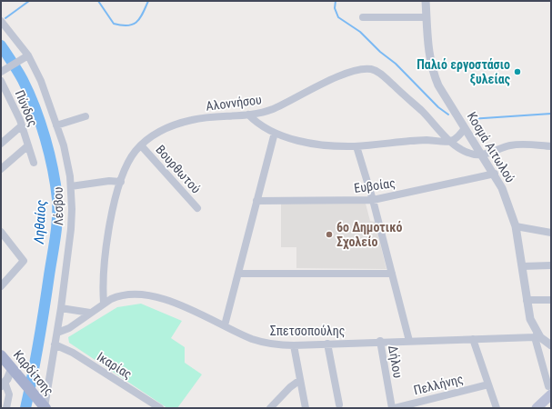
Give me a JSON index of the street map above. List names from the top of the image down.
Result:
{
  "streets": {
    "main road": ["Καρδίτσης"],
    "street": [
      "Αλοννήσου",
      "Πύνδας",
      "Κοσμά Αιτωλού",
      "Βουρθωτού",
      "Ευβοίας",
      "Λέσβου",
      "Σπετσοπούλης",
      "Δήλου",
      "Ικαρίας",
      "Πελλήνης"
    ]
  },
  "crossings": [
    ["Αλοννήσου", "Κοσμά Αιτωλού"],
    ["Αλοννήσου", "Βουρθωτού"],
    ["Αλοννήσου", "Σπετσοπούλης"],
    ["Κοσμά Αιτωλού", "Ευβοίας"],
    ["Κοσμά Αιτωλού", "Σπετσοπούλης"],
    ["Λέσβου", "Σπετσοπούλης"],
    ["Λέσβου", "Ικαρίας"],
    ["Λέσβου", "Καρδίτσης"],
    ["Σπετσοπούλης", "Δήλου"]
  ],
  "water": ["Ληθαίος"],
  "places": ["Παλιό εργοστάσιο ξυλείας", "6ο Δημοτικό Σχολείο"]
}
